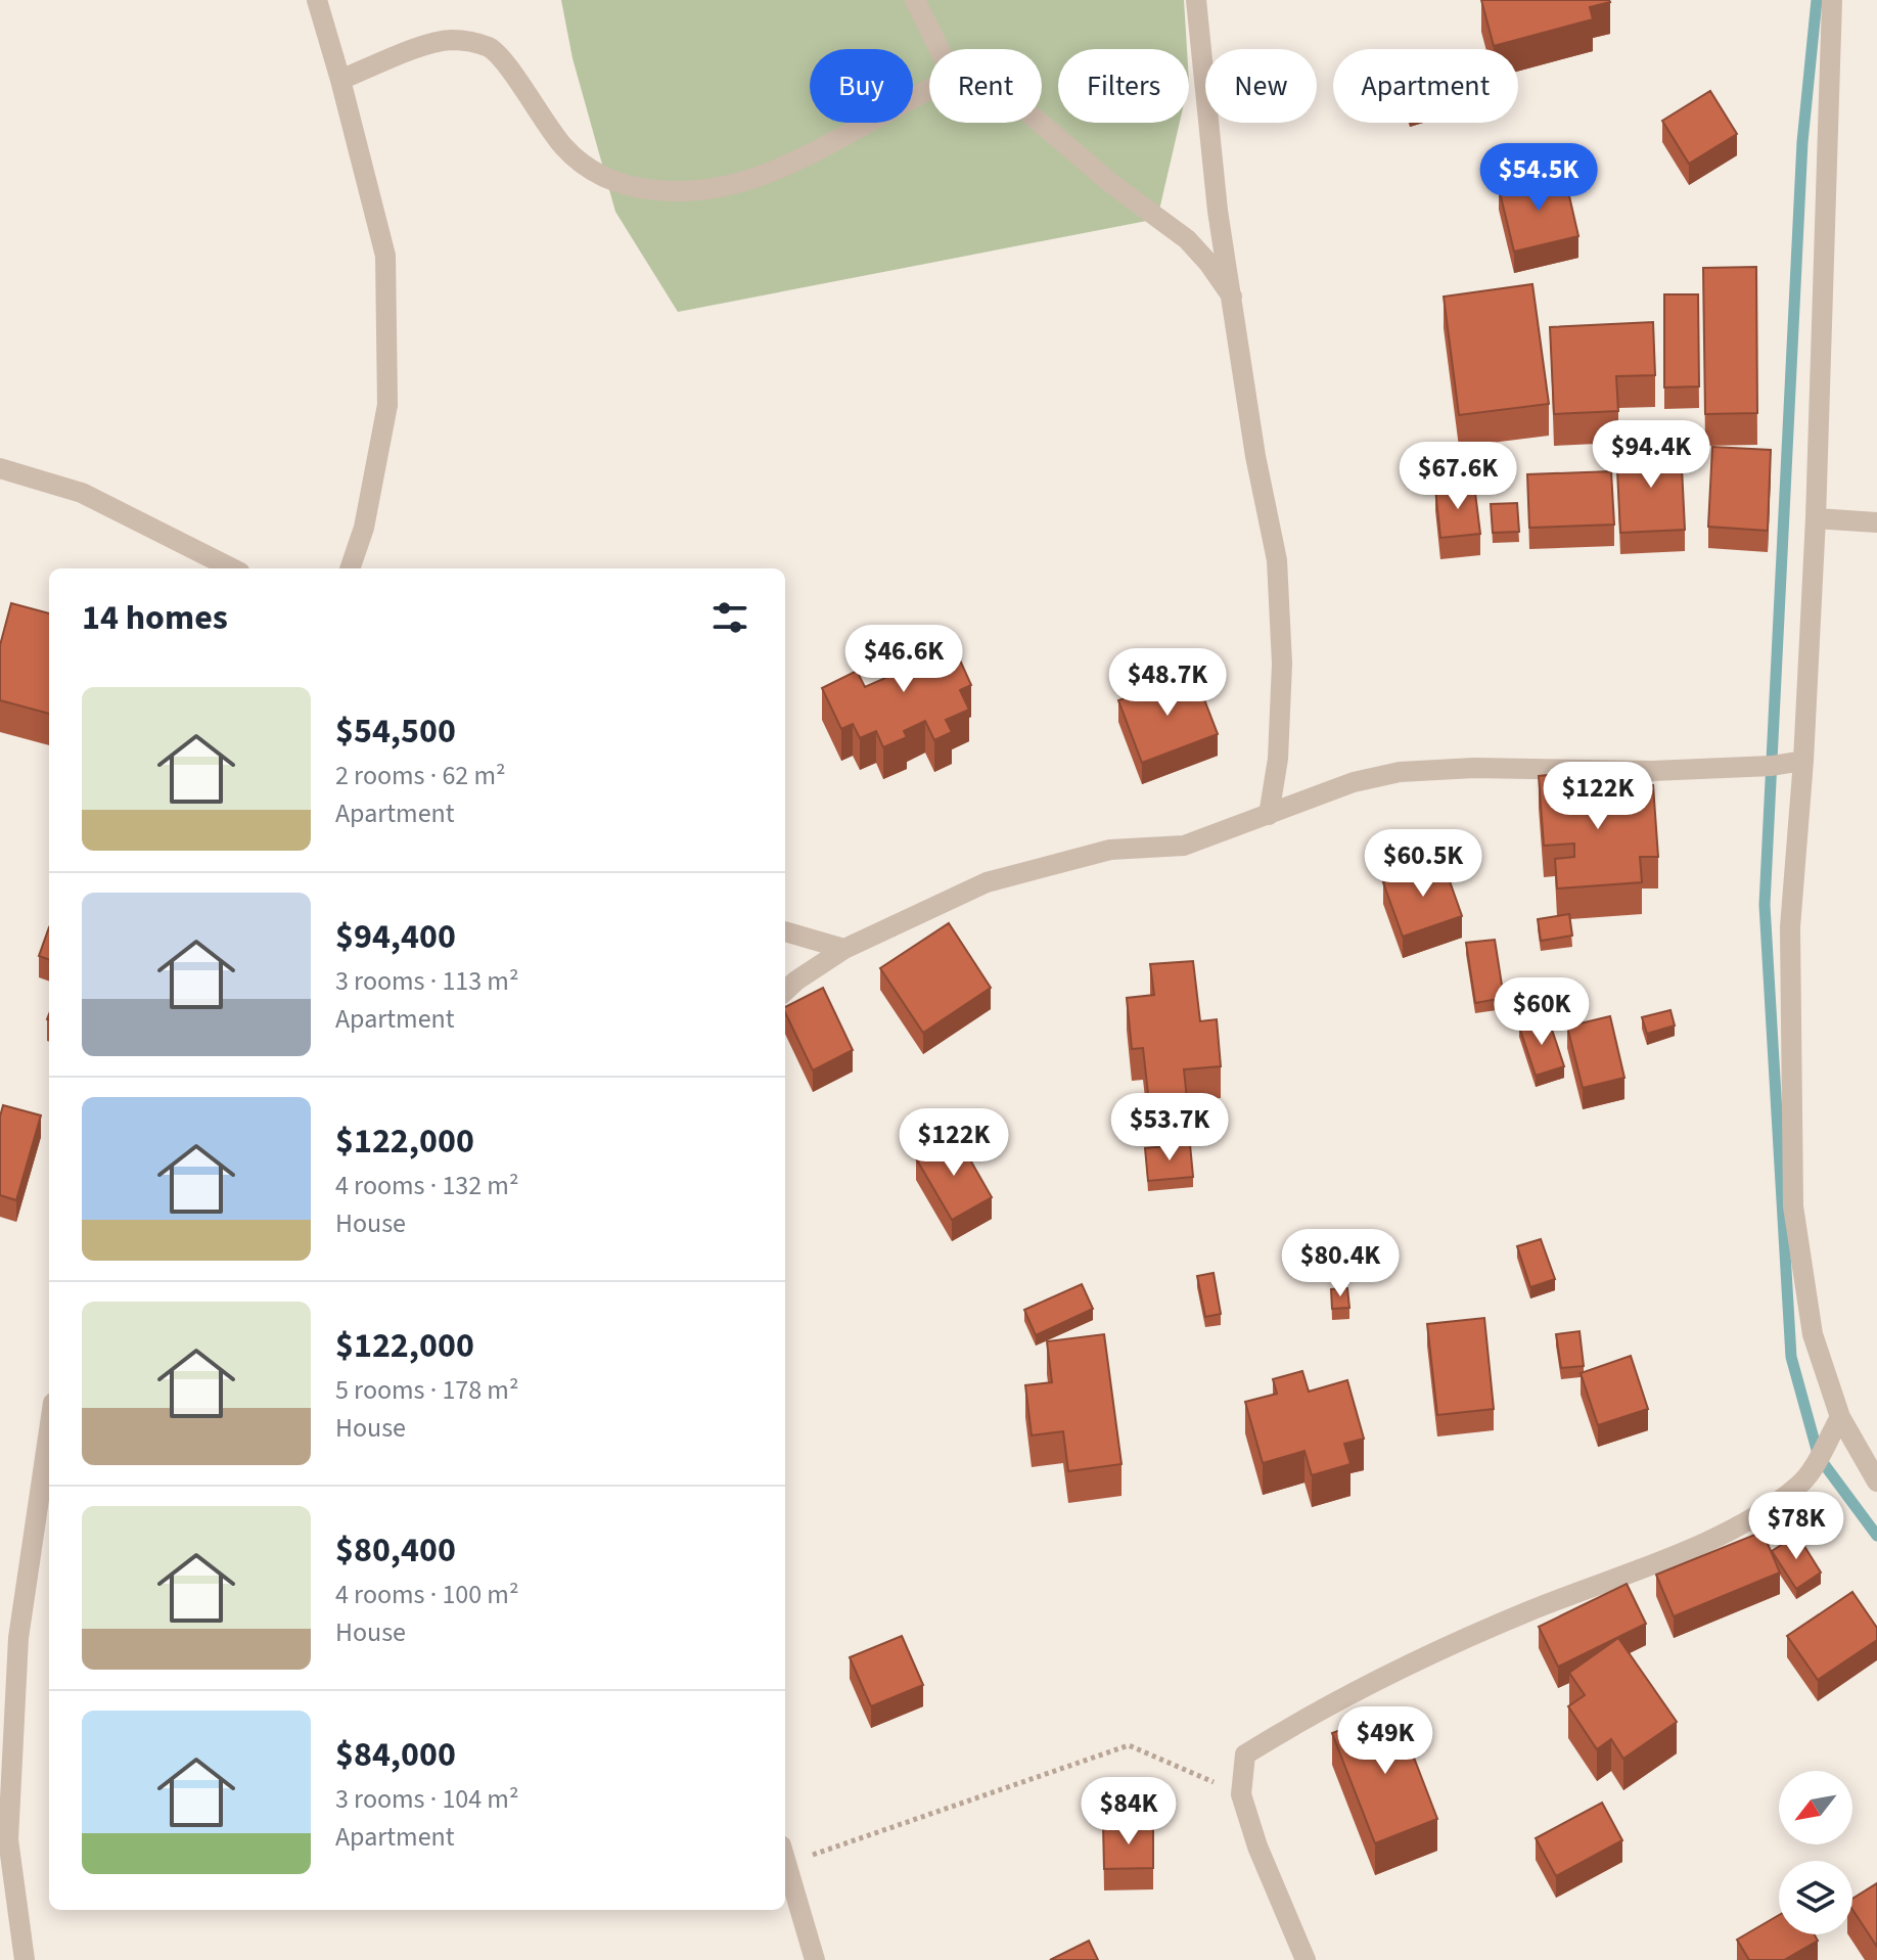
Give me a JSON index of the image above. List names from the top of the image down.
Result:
{
  "north": "bottom left",
  "page": {
    "chip": [
      "Buy",
      "Rent",
      "Filters",
      "New",
      "Apartment"
    ],
    "price": [
      "$54.5K",
      "$94.4K",
      "$67.6K",
      "$46.6K",
      "$48.7K",
      "$122K",
      "$60.5K",
      "$60K",
      "$53.7K",
      "$122K",
      "$80.4K",
      "$78K",
      "$49K",
      "$84K"
    ],
    "heading": "14 homes",
    "list": [
      {
        "name": "$54,500",
        "note": "2 rooms · 62 m² · Apartment"
      },
      {
        "name": "$94,400",
        "note": "3 rooms · 113 m² · Apartment"
      },
      {
        "name": "$122,000",
        "note": "4 rooms · 132 m² · House"
      },
      {
        "name": "$122,000",
        "note": "5 rooms · 178 m² · House"
      },
      {
        "name": "$80,400",
        "note": "4 rooms · 100 m² · House"
      },
      {
        "name": "$84,000",
        "note": "3 rooms · 104 m² · Apartment"
      }
    ]
  }
}
